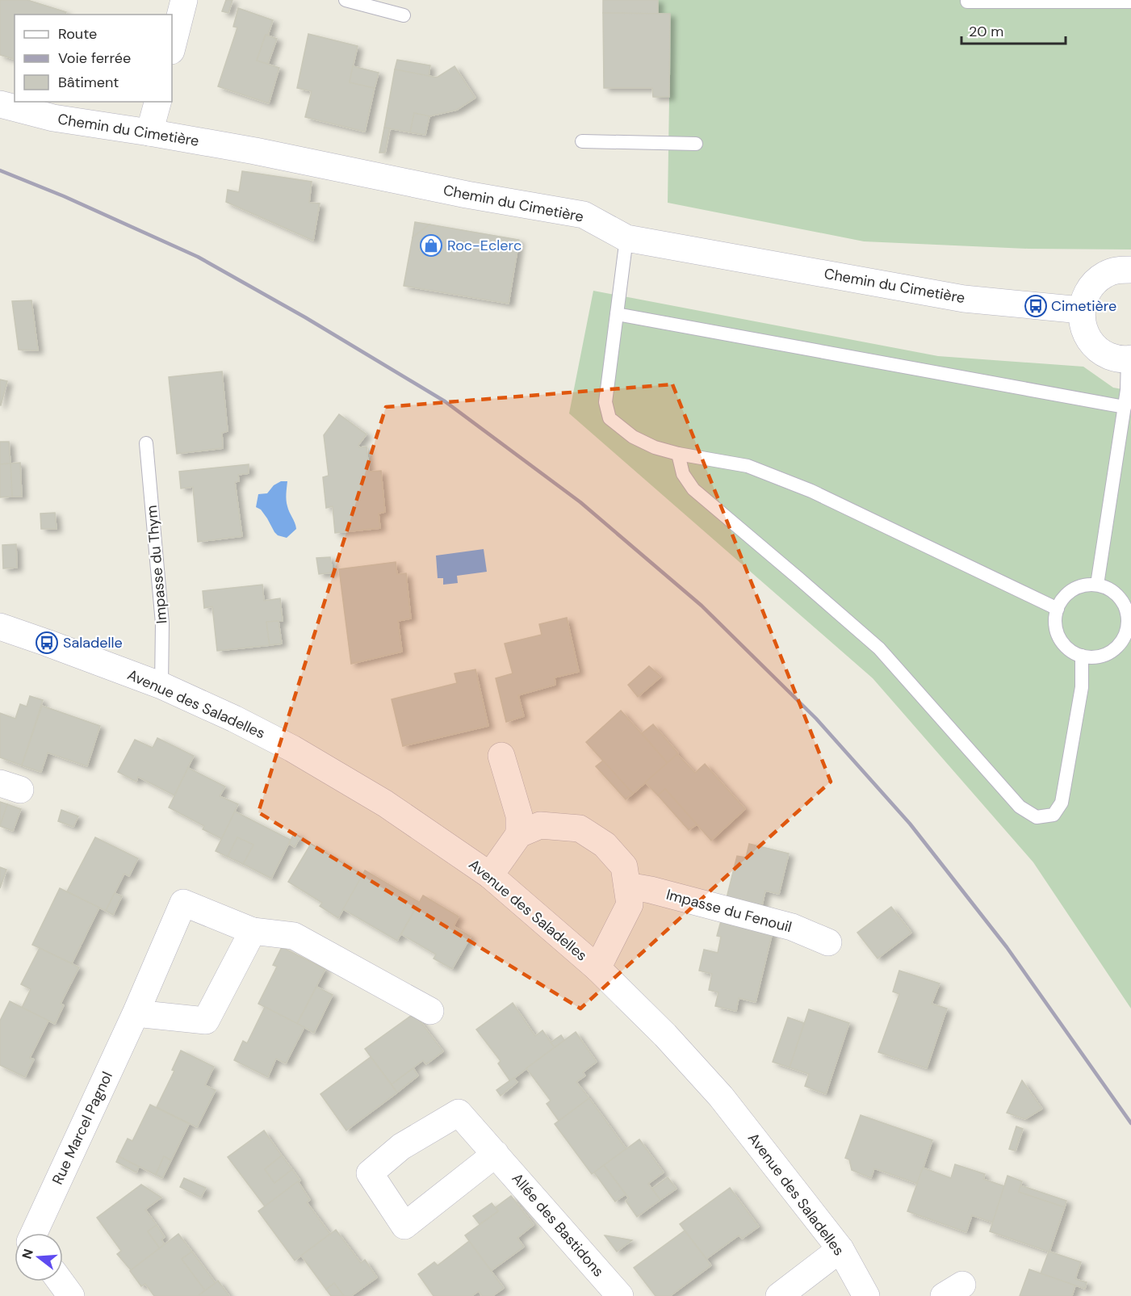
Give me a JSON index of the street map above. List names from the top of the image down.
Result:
{
  "streets": {
    "street": [
      "Chemin du Cimetière",
      "Avenue des Saladelles",
      "Impasse du Fenouil",
      "Rue Marcel Pagnol",
      "Allée des Bastidons"
    ],
    "lane": ["Impasse du Thym"]
  },
  "crossings": [
    ["Impasse du Thym", "Avenue des Saladelles"]
  ],
  "places": {
    "shop": ["Roc-Eclerc"],
    "bus stop": ["Cimetière", "Saladelle"]
  },
  "legend": ["Route", "Voie ferrée", "Bâtiment"],
  "scale_bar": "20 m",
  "north": "left"
}
